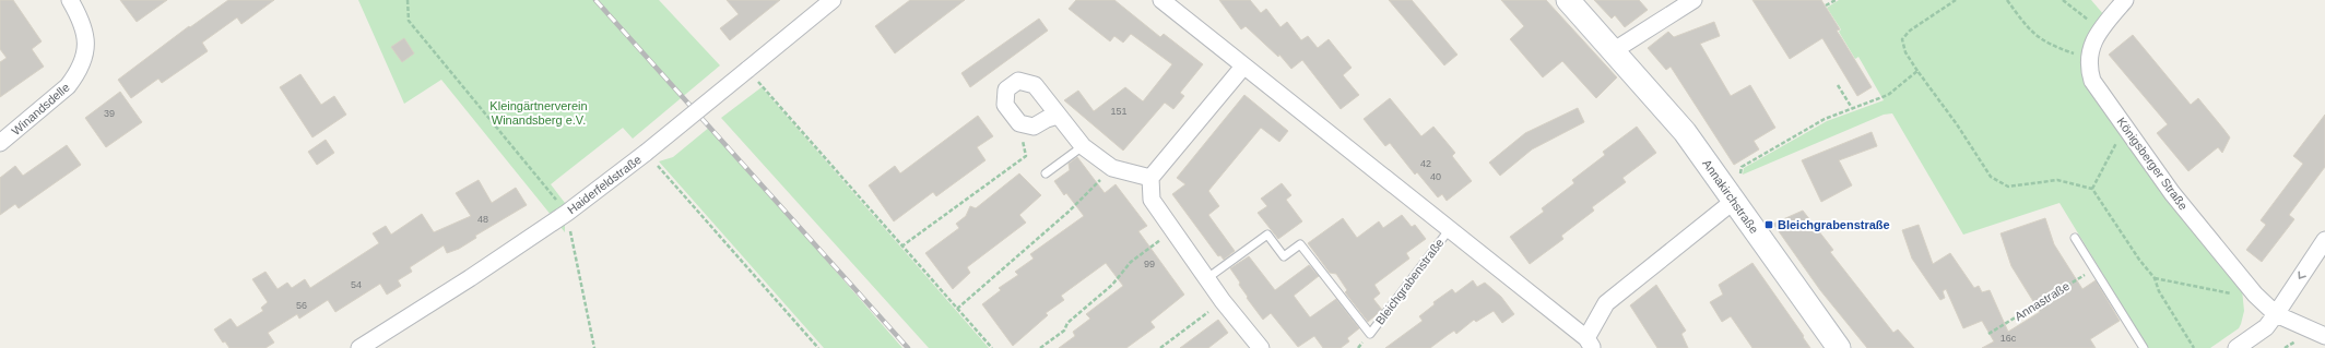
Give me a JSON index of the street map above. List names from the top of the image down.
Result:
{
  "streets": {
    "street": [
      "Winandsdelle",
      "Königsberger Straße",
      "Haiderfeldstraße",
      "Annakirchstraße",
      "Bleichgrabenstraße"
    ],
    "path": ["Annastraße"]
  },
  "crossings": [
    ["Annakirchstraße", "Bleichgrabenstraße"]
  ],
  "parks": ["Kleingärtnerverein Winandsberg e.V."],
  "places": {
    "transit": ["Bleichgrabenstraße"]
  },
  "house_numbers": [
    "151",
    "39",
    "42",
    "40",
    "48",
    "99",
    "54",
    "56",
    "16c"
  ]
}
